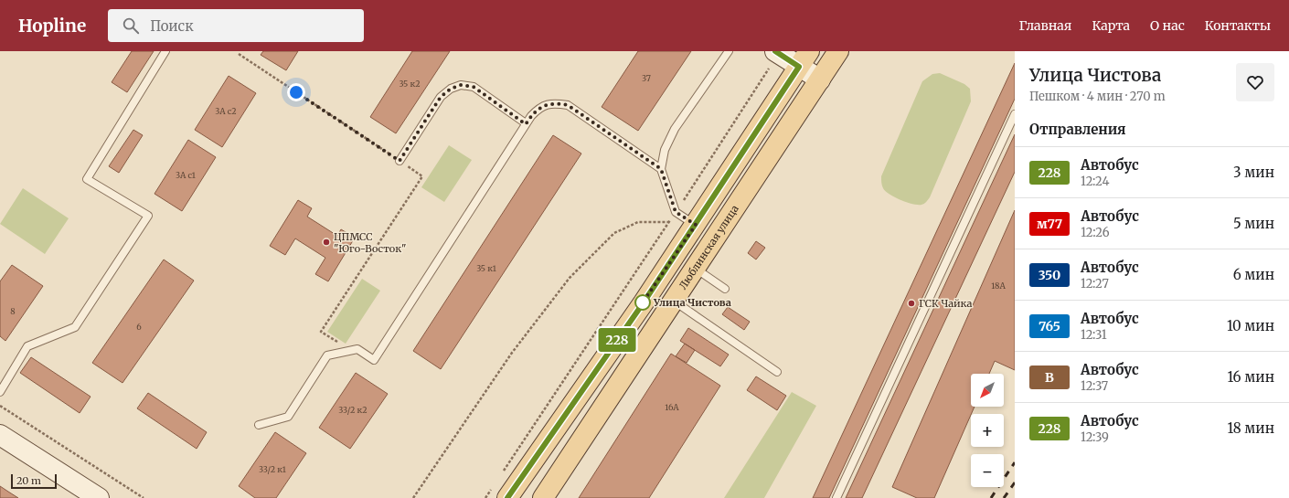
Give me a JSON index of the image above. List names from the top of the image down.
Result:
{
  "streets": {
    "main road": ["Люблинская улица"]
  },
  "places": ["ЦПМСС \"Юго-Восток\"", "Улица Чистова", "ГСК Чайка"],
  "lines": ["bus line 228"],
  "house_numbers": [
    "37",
    "35 к2",
    "3А с2",
    "3А с1",
    "35 к1",
    "18А",
    "8",
    "6",
    "16А",
    "33/2 к2",
    "33/2 к1"
  ],
  "scale_bar": "20 m",
  "north": "bottom left",
  "page": {
    "header": "Hopline",
    "search": "Поиск",
    "nav": [
      "Главная",
      "Карта",
      "О нас",
      "Контакты"
    ],
    "on_map": "228",
    "heading": [
      ["Улица Чистова", "Пешком · 4 мин · 270 m"],
      "Отправления"
    ],
    "list": [
      {
        "mark": "228",
        "name": "Автобус",
        "note": "12:24",
        "value": "3 мин"
      },
      {
        "mark": "м77",
        "name": "Автобус",
        "note": "12:26",
        "value": "5 мин"
      },
      {
        "mark": "350",
        "name": "Автобус",
        "note": "12:27",
        "value": "6 мин"
      },
      {
        "mark": "765",
        "name": "Автобус",
        "note": "12:31",
        "value": "10 мин"
      },
      {
        "mark": "В",
        "name": "Автобус",
        "note": "12:37",
        "value": "16 мин"
      },
      {
        "mark": "228",
        "name": "Автобус",
        "note": "12:39",
        "value": "18 мин"
      }
    ],
    "map_buttons": ["+", "−"],
    "scale": "20 m"
  }
}
